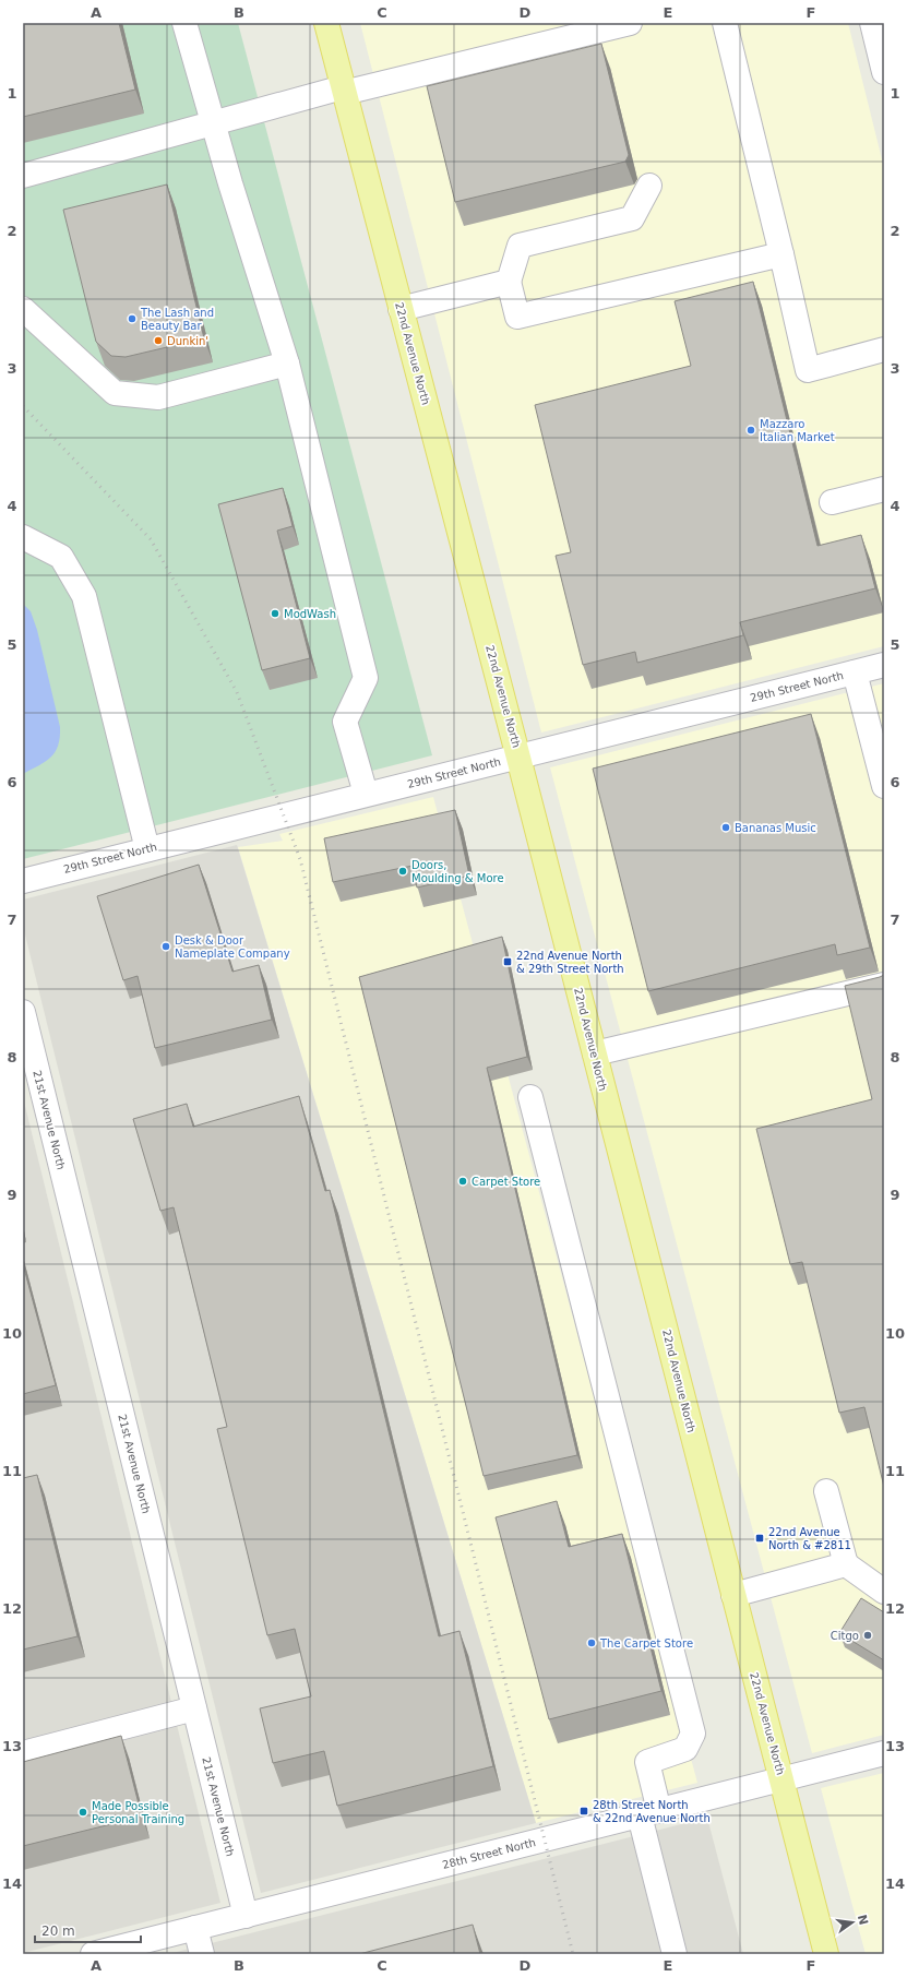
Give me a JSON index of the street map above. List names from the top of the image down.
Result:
{
  "streets": {
    "main road": ["22nd Avenue North"],
    "street": ["29th Street North", "21st Avenue North", "28th Street North"]
  },
  "crossings": [
    ["22nd Avenue North", "29th Street North"],
    ["22nd Avenue North", "28th Street North"],
    ["21st Avenue North", "28th Street North"]
  ],
  "places": {
    "other": [
      "The Lash and Beauty Bar",
      "Dunkin'",
      "Mazzaro Italian Market",
      "ModWash",
      "Bananas Music",
      "Doors, Moulding & More",
      "Desk & Door Nameplate Company",
      "Carpet Store",
      "Citgo",
      "The Carpet Store",
      "Made Possible Personal Training"
    ],
    "transit": ["22nd Avenue North & 29th Street North", "22nd Avenue North & #2811", "28th Street North & 22nd Avenue North"]
  },
  "scale_bar": "20 m",
  "north": "right",
  "grid": {
    "columns": [
      "A",
      "B",
      "C",
      "D",
      "E",
      "F"
    ],
    "rows": [
      "1",
      "2",
      "3",
      "4",
      "5",
      "6",
      "7",
      "8",
      "9",
      "10",
      "11",
      "12",
      "13",
      "14"
    ]
  }
}
